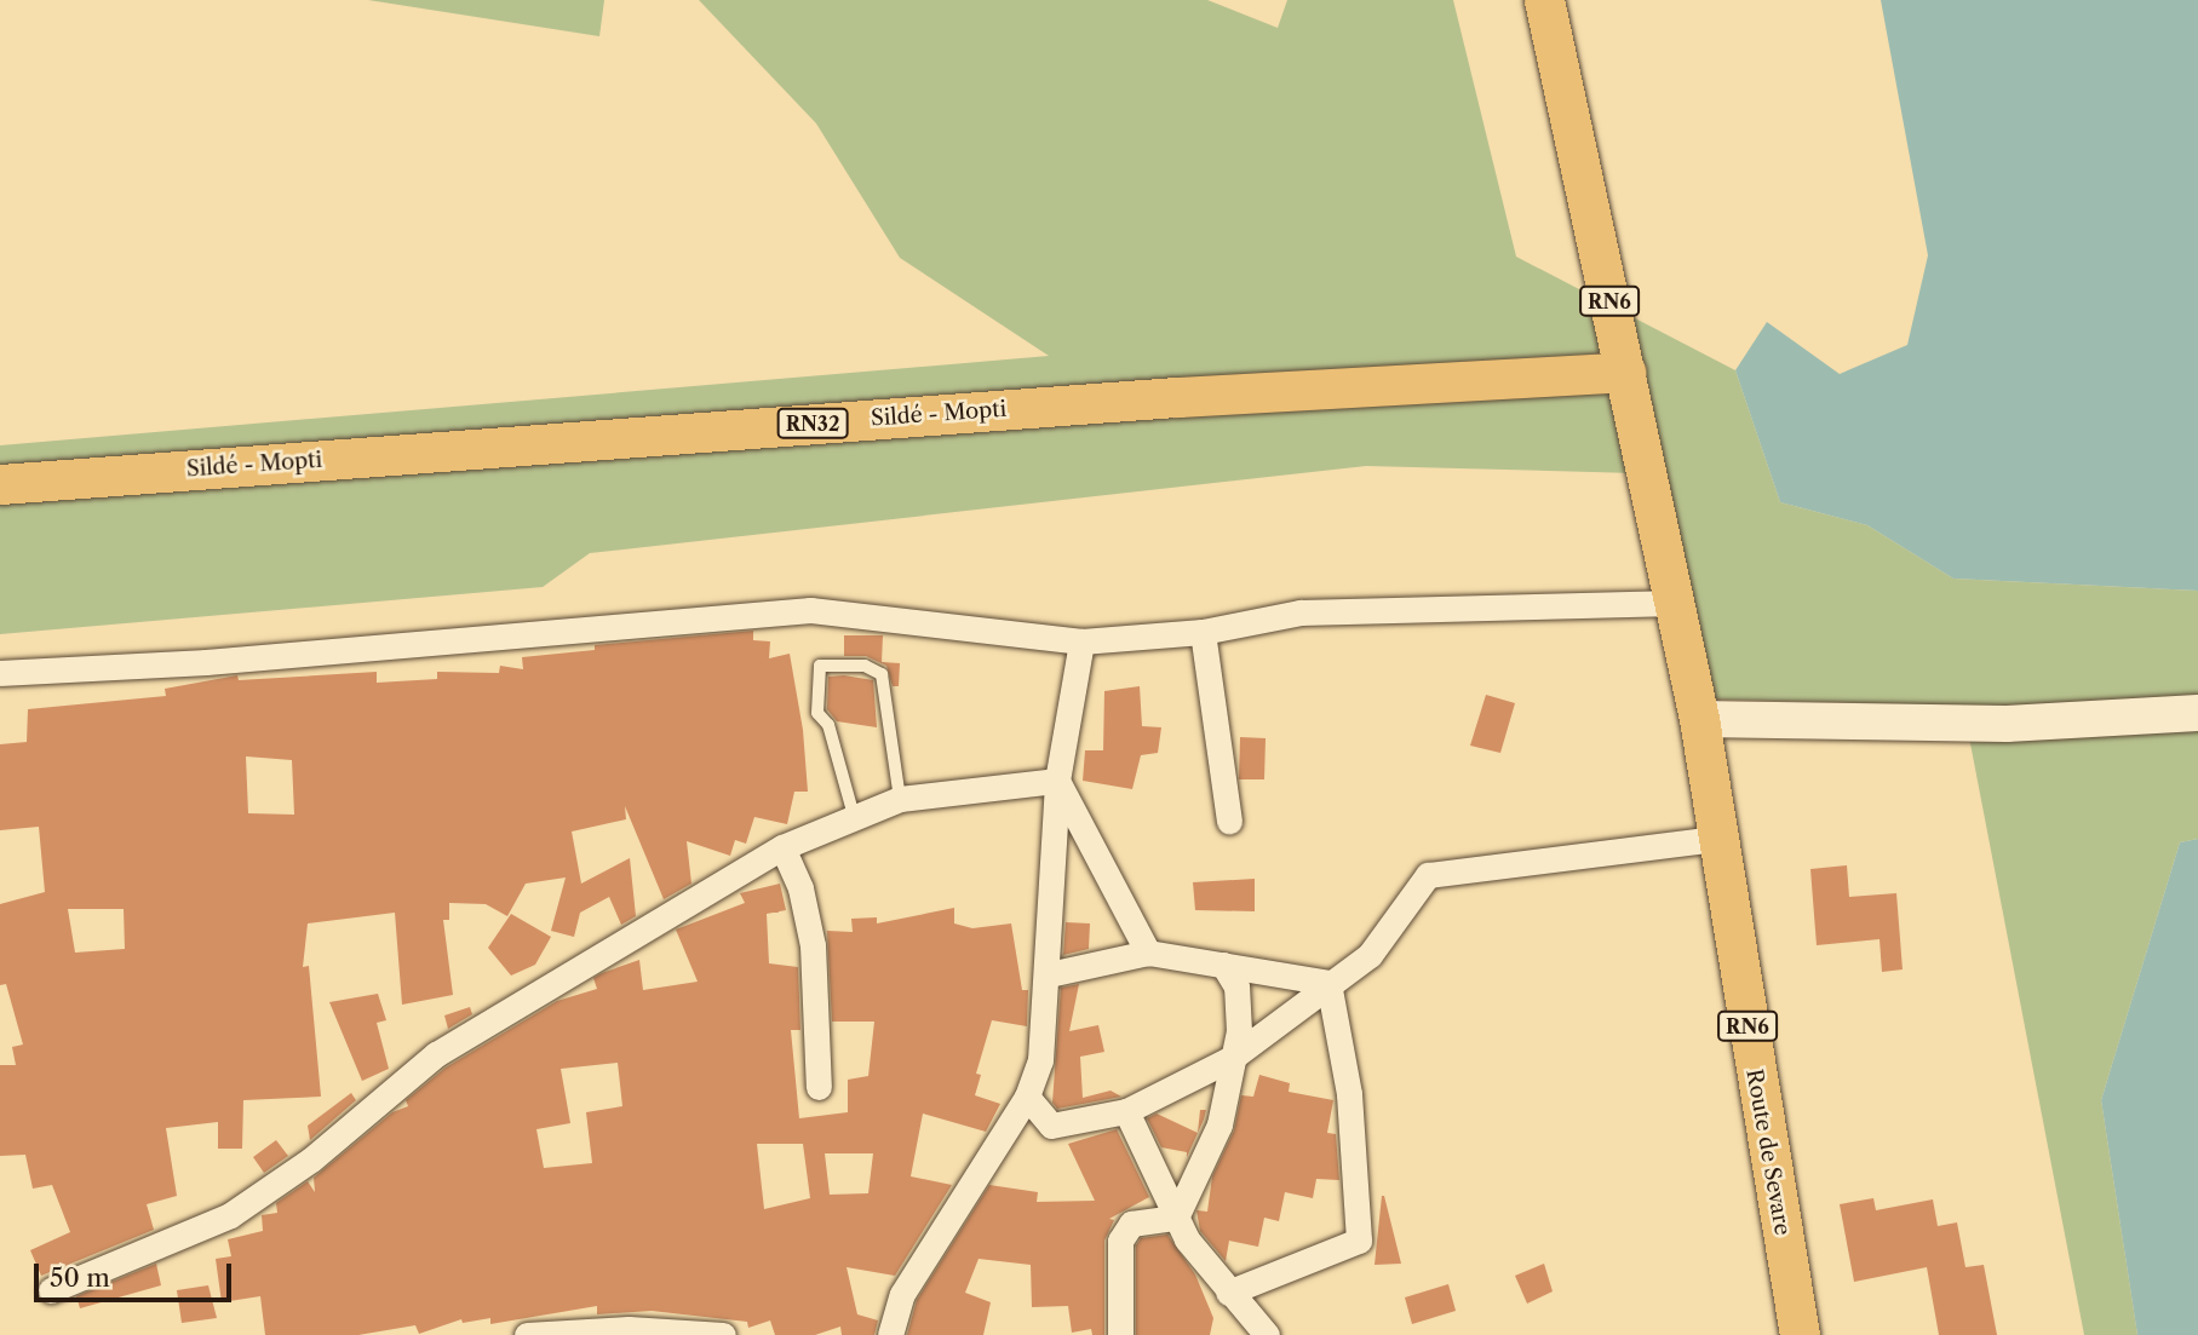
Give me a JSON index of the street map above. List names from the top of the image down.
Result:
{
  "streets": {
    "main road": [
      "RN6",
      "Sildé - Mopti",
      "RN32",
      "Route de Sevare"
    ]
  },
  "crossings": [
    ["RN6", "Sildé - Mopti"],
    ["RN6", "Route de Sevare"]
  ],
  "scale_bar": "50 m"
}
